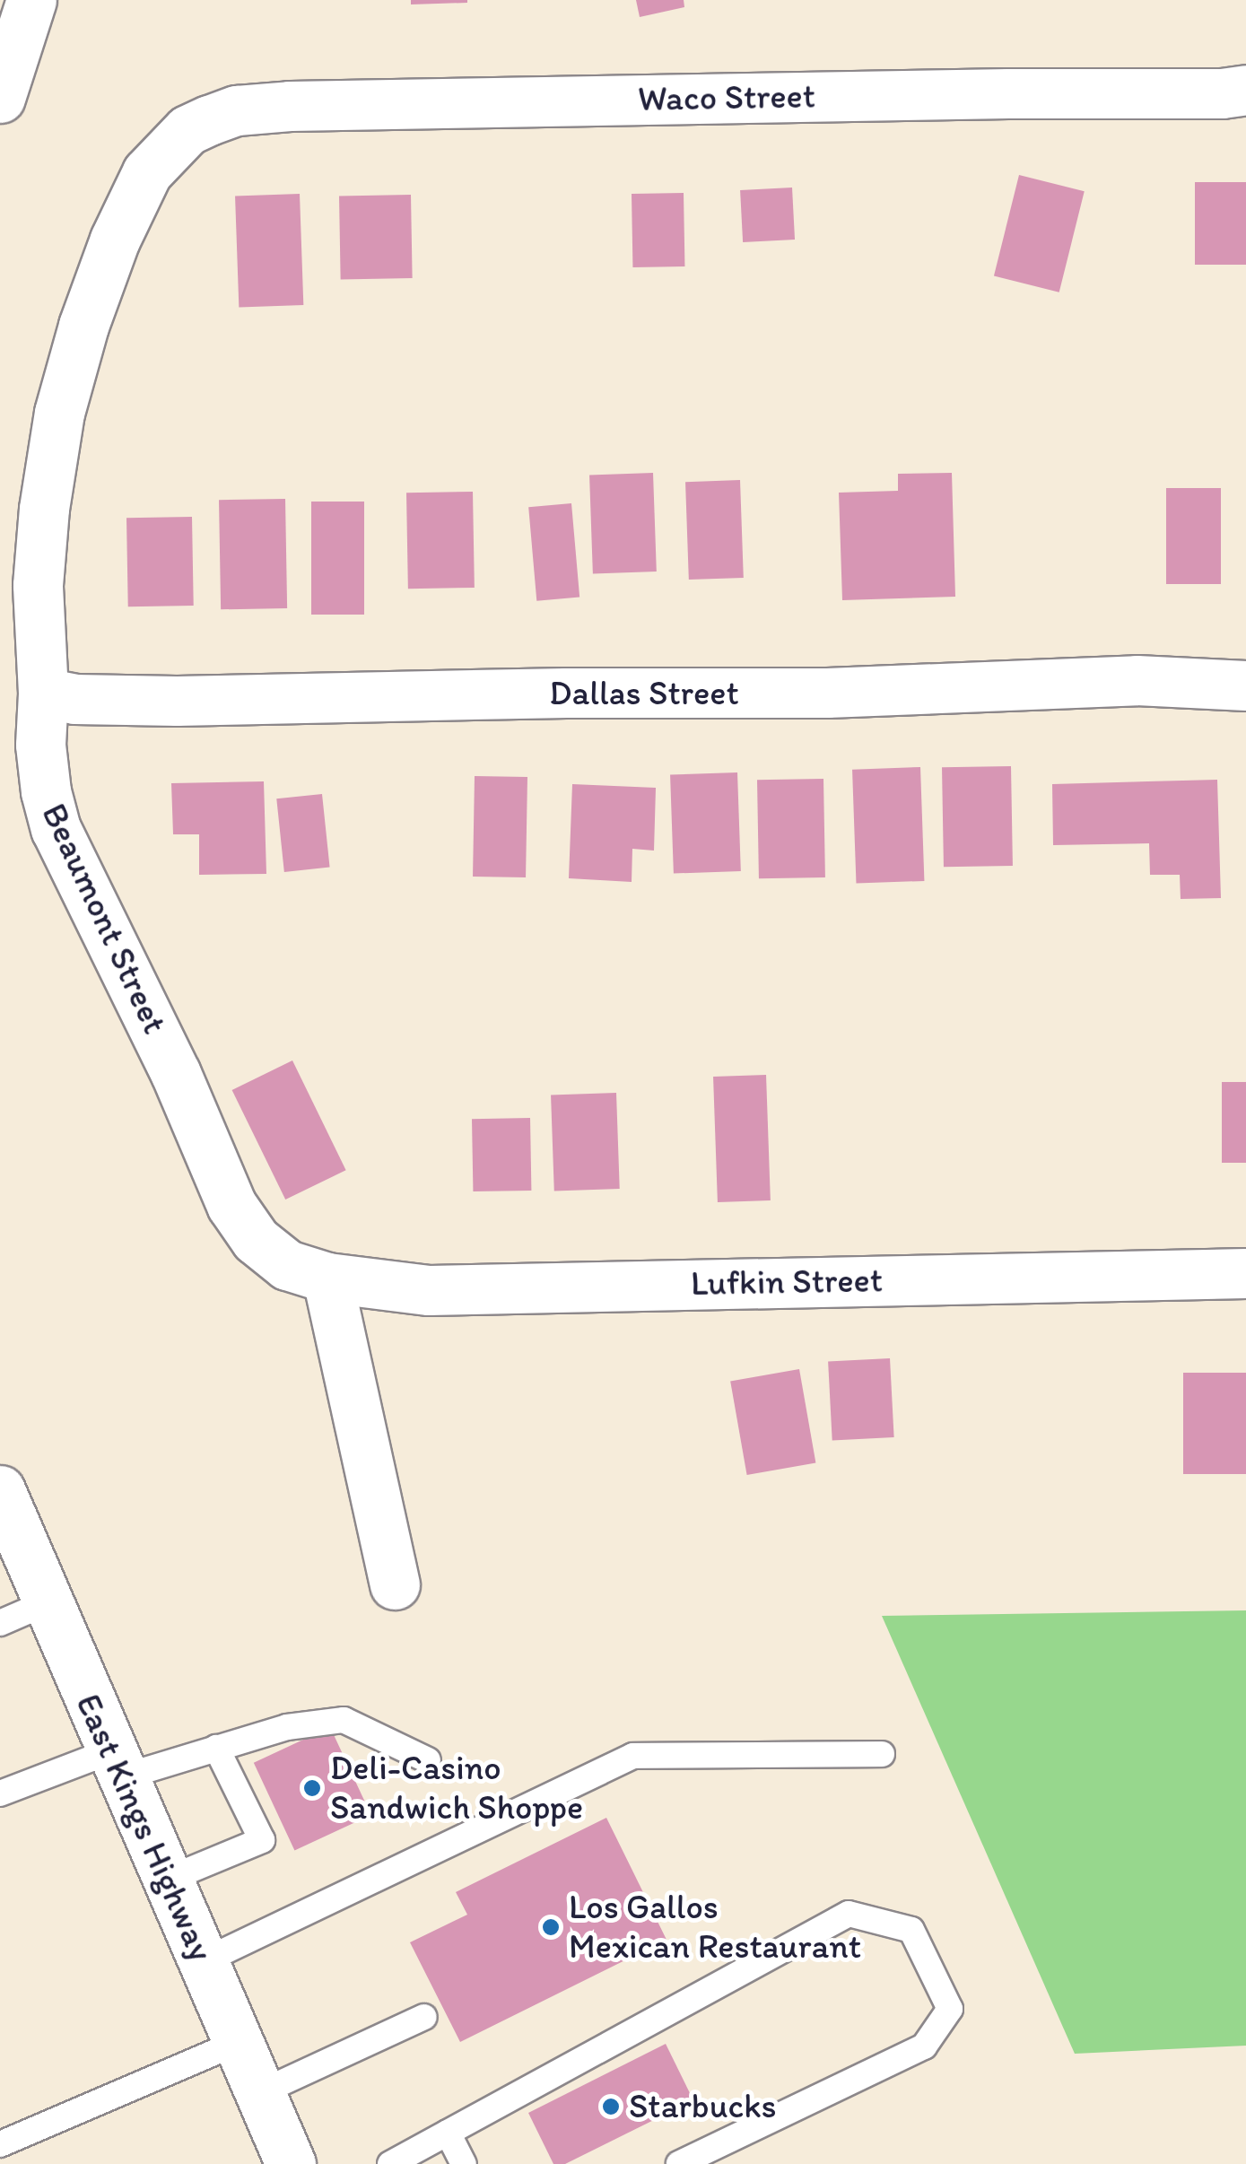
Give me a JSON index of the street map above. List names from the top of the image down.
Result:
{
  "streets": {
    "street": [
      "Waco Street",
      "Dallas Street",
      "Beaumont Street",
      "Lufkin Street",
      "East Kings Highway"
    ]
  },
  "crossings": [
    ["Waco Street", "Beaumont Street"],
    ["Dallas Street", "Beaumont Street"],
    ["Beaumont Street", "Lufkin Street"]
  ],
  "places": ["Deli-Casino Sandwich Shoppe", "Los Gallos Mexican Restaurant", "Starbucks"]
}
